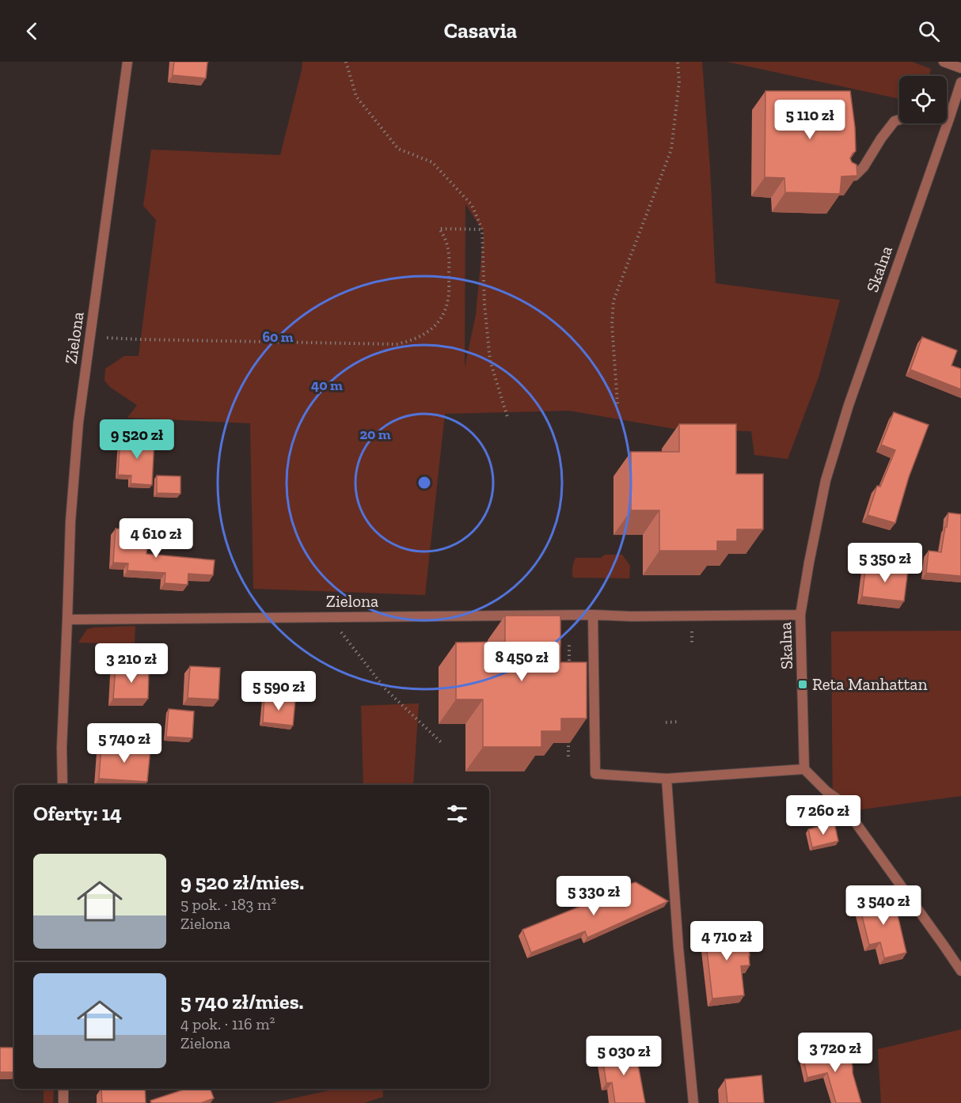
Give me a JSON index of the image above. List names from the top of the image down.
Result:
{
  "streets": {
    "street": ["Skalna", "Zielona"]
  },
  "crossings": [
    ["Skalna", "Zielona"]
  ],
  "places": {
    "transit": ["Reta Manhattan"]
  },
  "page": {
    "header": "Casavia",
    "price": [
      "5 110 zł",
      "9 520 zł",
      "4 610 zł",
      "5 350 zł",
      "8 450 zł",
      "3 210 zł",
      "5 590 zł",
      "5 740 zł",
      "7 260 zł",
      "5 330 zł",
      "3 540 zł",
      "4 710 zł",
      "3 720 zł",
      "5 030 zł"
    ],
    "heading": "Oferty: 14",
    "list": [
      {
        "name": "9 520 zł/mies.",
        "note": "5 pok. · 183 m² · Zielona"
      },
      {
        "name": "5 740 zł/mies.",
        "note": "4 pok. · 116 m² · Zielona"
      }
    ]
  },
  "rings": ["60 m", "40 m", "20 m"]
}
